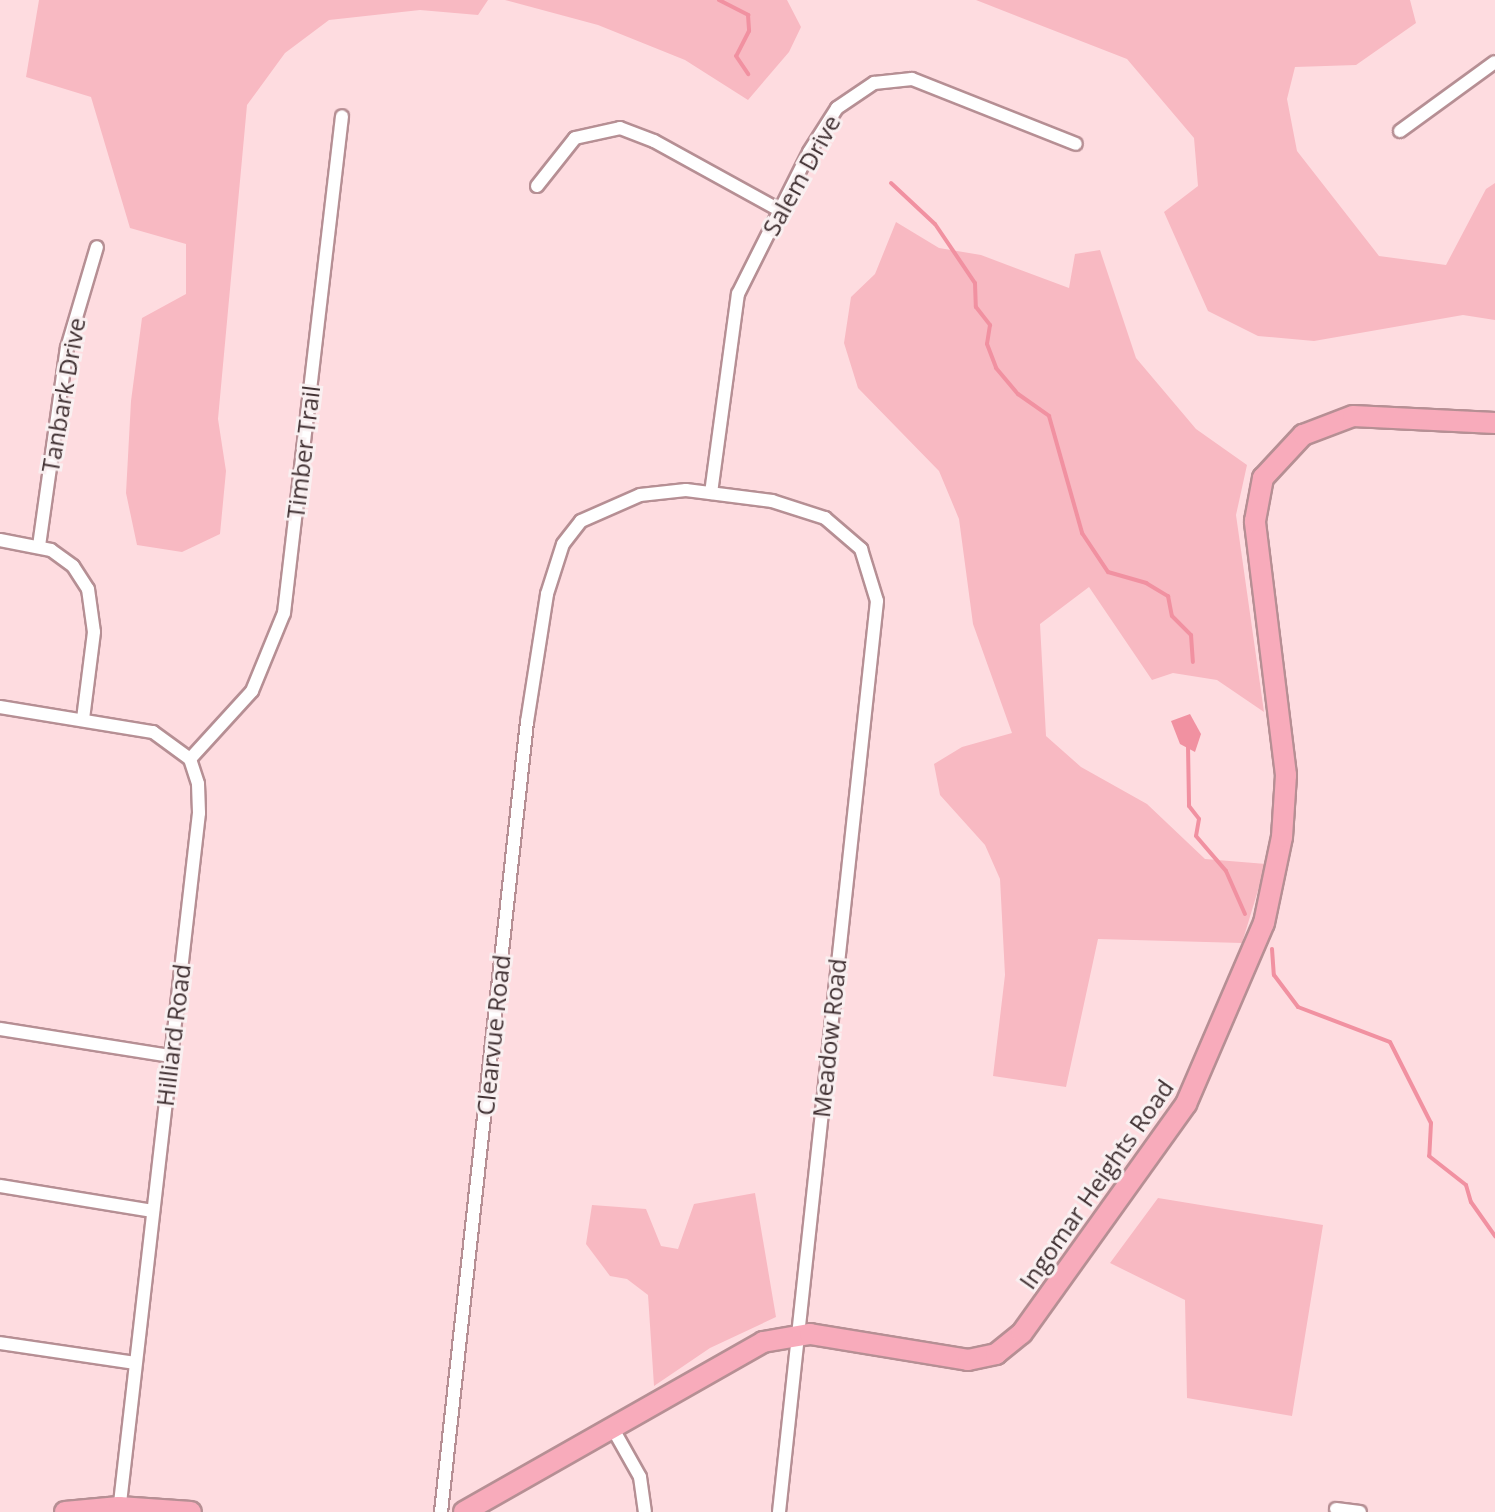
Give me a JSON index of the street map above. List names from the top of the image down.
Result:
{
  "streets": {
    "main road": ["Ingomar Heights Road"],
    "street": [
      "Salem Drive",
      "Tanbark Drive",
      "Timber Trail",
      "Hilliard Road",
      "Clearvue Road",
      "Meadow Road"
    ]
  },
  "crossings": [
    ["Salem Drive", "Clearvue Road"],
    ["Salem Drive", "Meadow Road"],
    ["Timber Trail", "Hilliard Road"],
    ["Clearvue Road", "Meadow Road"],
    ["Meadow Road", "Ingomar Heights Road"]
  ]
}
